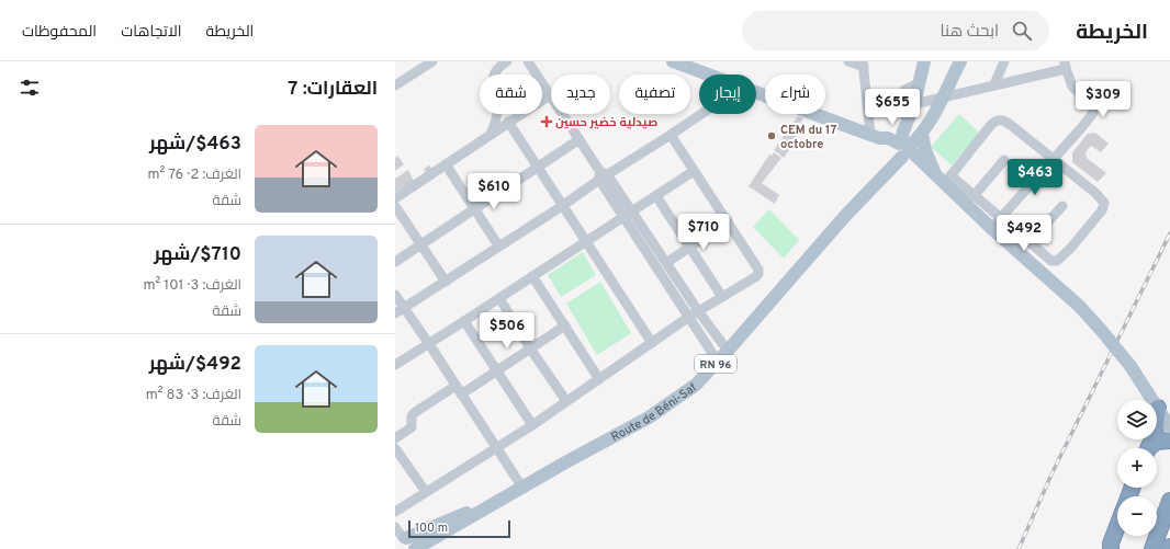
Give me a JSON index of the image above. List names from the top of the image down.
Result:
{
  "streets": {
    "main road": ["RN 96", "Route de Béni-Saf"]
  },
  "crossings": [
    ["RN 96", "Route de Béni-Saf"]
  ],
  "places": {
    "health": ["صيدلية خضير حسين"],
    "other": ["CEM du 17 octobre"]
  },
  "scale_bar": "100 m",
  "page": {
    "header": "الخريطة",
    "search": "ابحث هنا",
    "nav": ["الخريطة", "الاتجاهات", "المحفوظات"],
    "heading": "العقارات: 7",
    "chip": [
      "شراء",
      "إيجار",
      "تصفية",
      "جديد",
      "شقة"
    ],
    "price": [
      "$309",
      "$655",
      "$463",
      "$610",
      "$710",
      "$492",
      "$506"
    ],
    "list": [
      {
        "name": "$463/شهر",
        "note": "الغرف: 2 · 76 m² · شقة"
      },
      {
        "name": "$710/شهر",
        "note": "الغرف: 3 · 101 m² · شقة"
      },
      {
        "name": "$492/شهر",
        "note": "الغرف: 3 · 83 m² · شقة"
      }
    ],
    "map_buttons": ["+", "−"],
    "scale": "100 m"
  }
}
